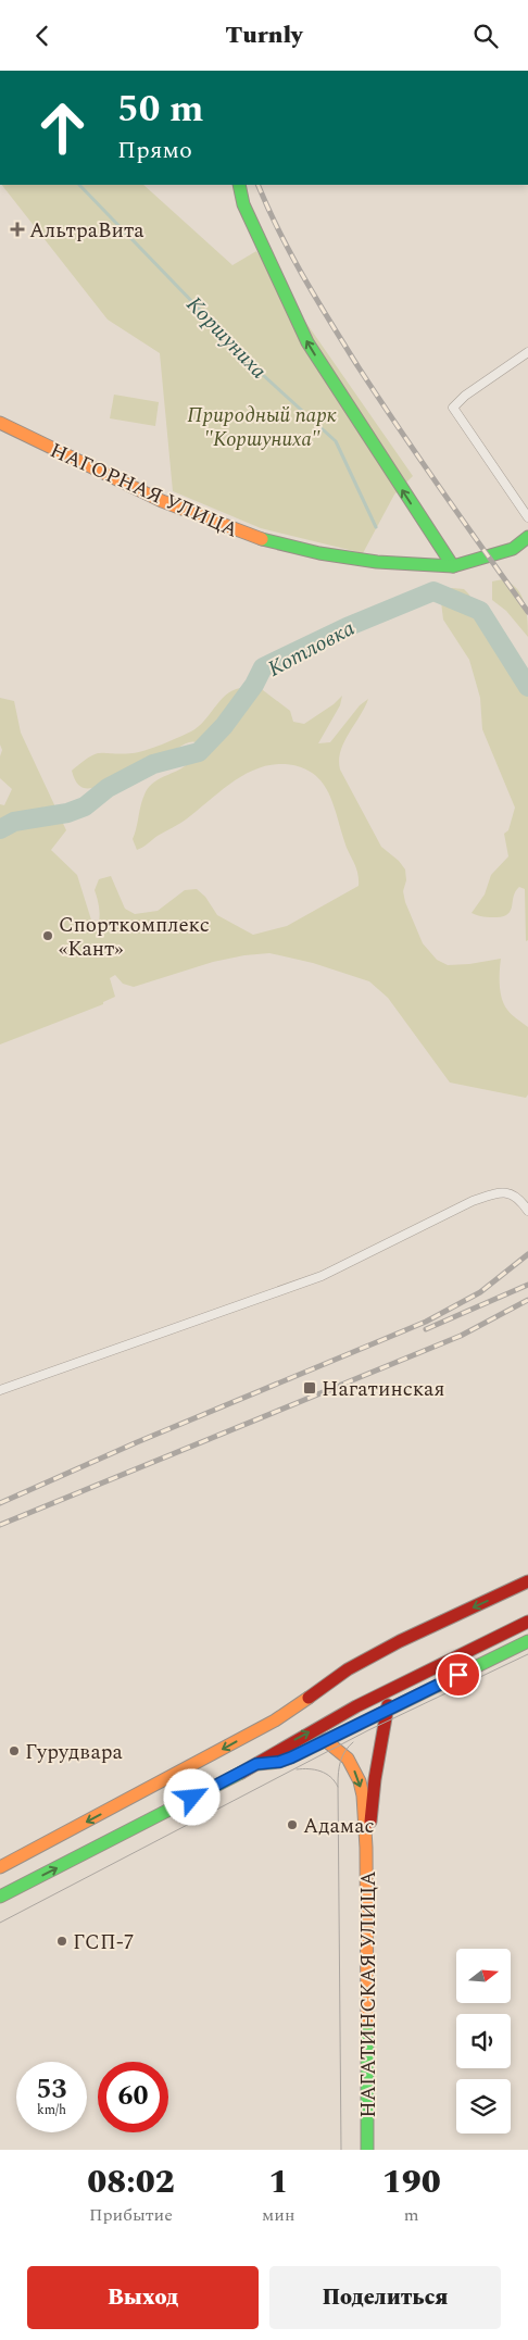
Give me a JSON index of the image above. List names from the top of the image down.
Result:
{
  "streets": {
    "street": ["НАГОРНАЯ УЛИЦА", "НАГАТИНСКАЯ УЛИЦА"]
  },
  "water": ["Коршуниха", "Котловка"],
  "parks": ["Природный парк \"Коршуниха\""],
  "places": {
    "health": ["АльтраВита"],
    "other": [
      "Спорткомплекс «Кант»",
      "Гурудвара",
      "Адамас",
      "ГСП-7"
    ],
    "transit": ["Нагатинская"]
  },
  "north": "right",
  "page": {
    "header": "Turnly",
    "turn": ["50 m", "Прямо"],
    "speed": "53 km/h",
    "limit": "60",
    "eta": [
      "08:02",
      "Прибытие",
      "1",
      "мин",
      "190",
      "m"
    ],
    "buttons": ["Выход", "Поделиться"]
  }
}
